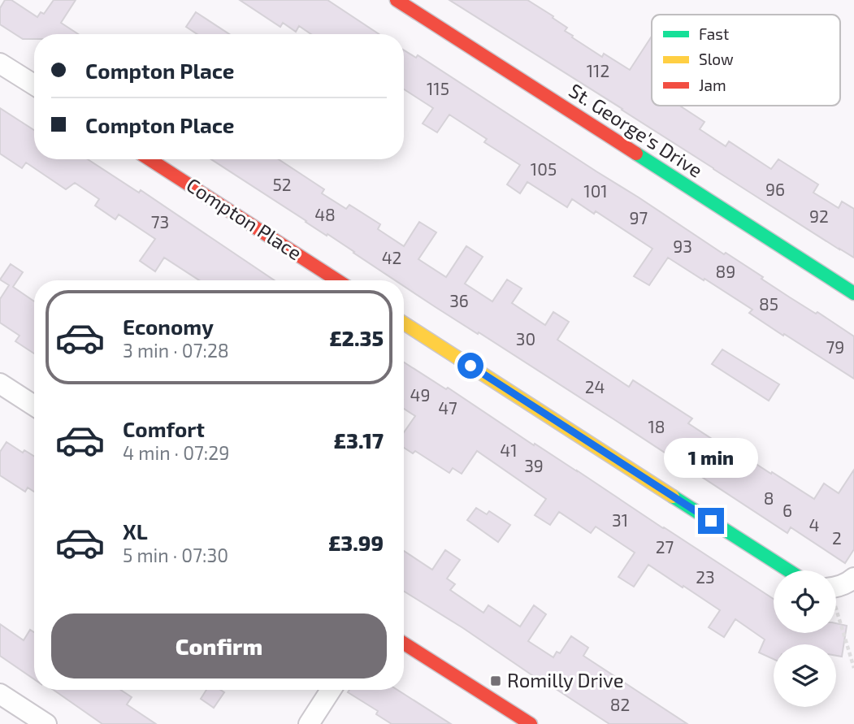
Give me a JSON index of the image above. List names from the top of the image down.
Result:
{
  "streets": {
    "street": ["St. George's Drive", "Compton Place"]
  },
  "places": {
    "transit": ["Romilly Drive"]
  },
  "house_numbers": [
    "112",
    "115",
    "105",
    "52",
    "96",
    "101",
    "48",
    "92",
    "97",
    "73",
    "93",
    "42",
    "89",
    "36",
    "85",
    "30",
    "79",
    "24",
    "49",
    "47",
    "18",
    "41",
    "39",
    "8",
    "6",
    "31",
    "4",
    "2",
    "27",
    "23",
    "82"
  ],
  "legend": ["Fast", "Slow", "Jam"],
  "page": {
    "banner": ["Compton Place", "Compton Place"],
    "list": [
      {
        "name": "Economy",
        "note": "3 min · 07:28",
        "value": "£2.35"
      },
      {
        "name": "Comfort",
        "note": "4 min · 07:29",
        "value": "£3.17"
      },
      {
        "name": "XL",
        "note": "5 min · 07:30",
        "value": "£3.99"
      }
    ],
    "bubble": "1 min",
    "buttons": "Confirm"
  }
}
